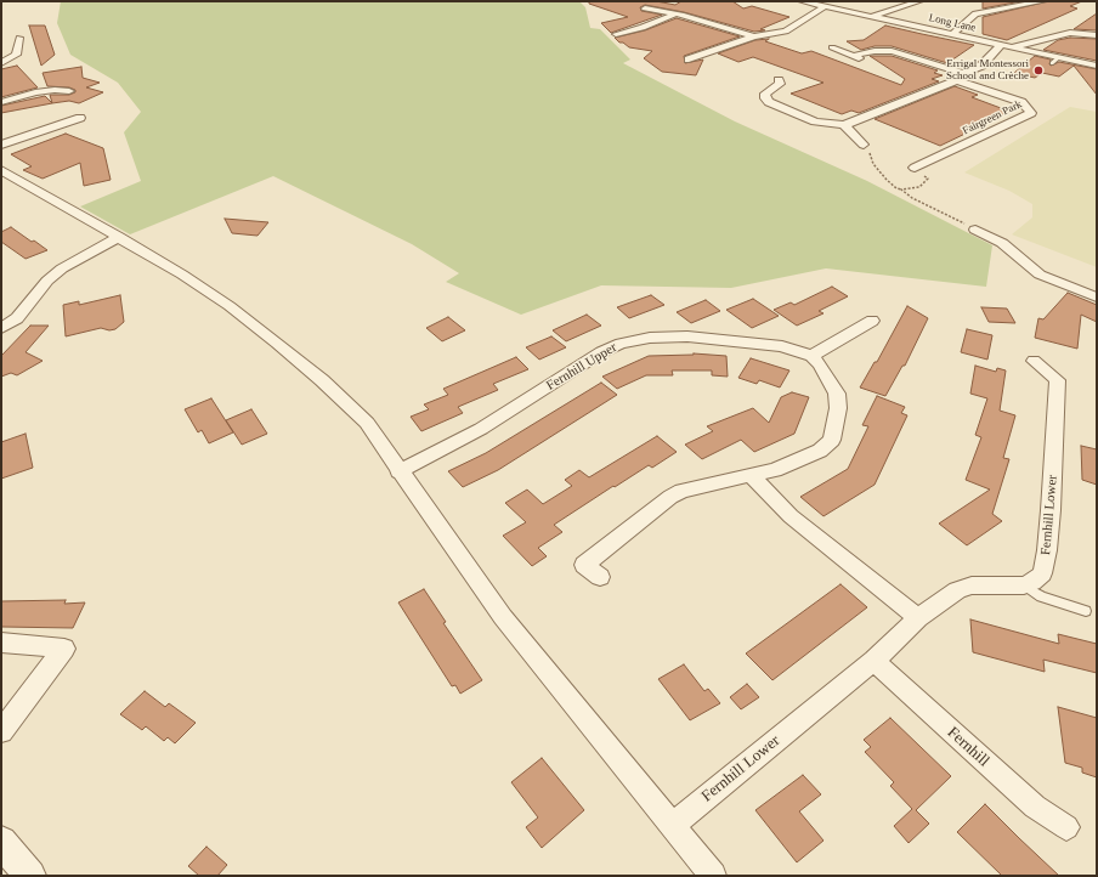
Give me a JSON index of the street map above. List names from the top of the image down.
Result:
{
  "streets": {
    "street": [
      "Long Lane",
      "Fairgreen Park",
      "Fernhill Upper",
      "Fernhill Lower",
      "Fernhill"
    ]
  },
  "crossings": [
    ["Fernhill Lower", "Fernhill"]
  ],
  "places": ["Errigal Montessori School and Crèche"]
}
